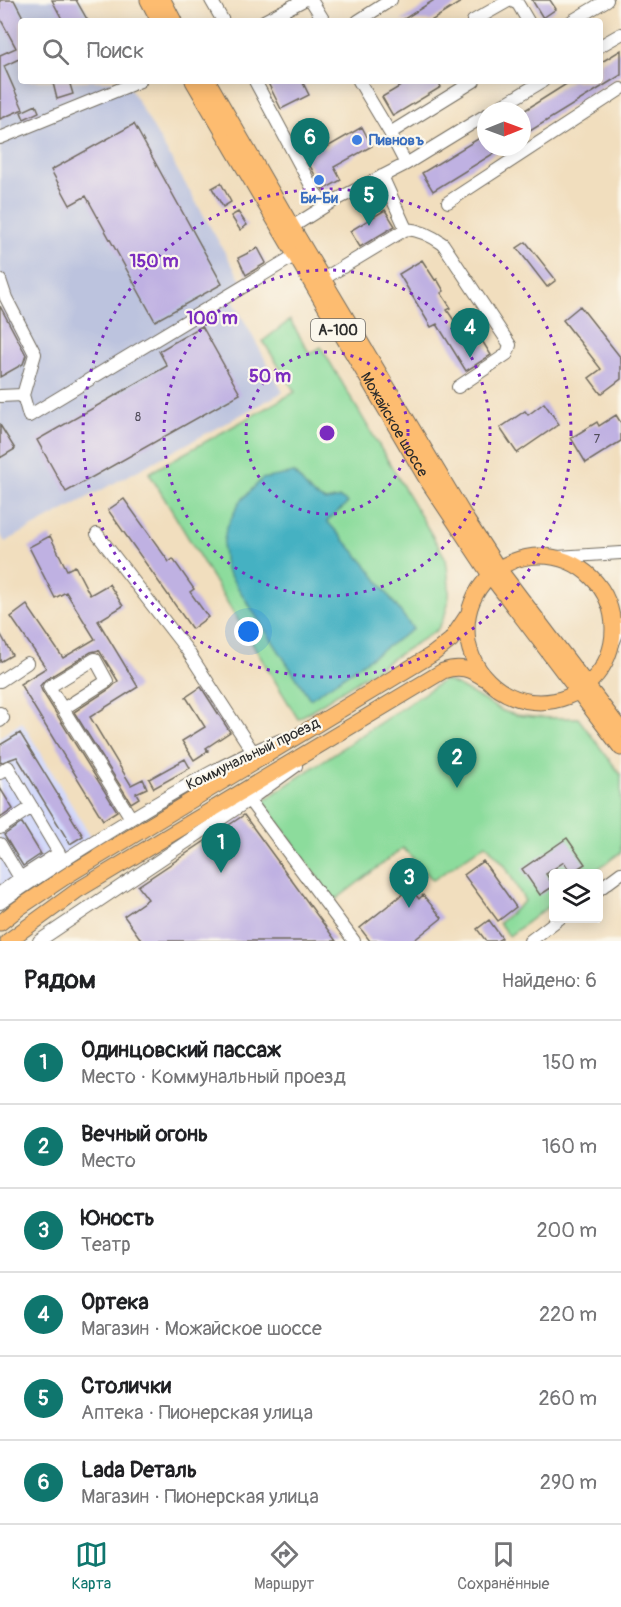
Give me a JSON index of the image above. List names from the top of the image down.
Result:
{
  "streets": {
    "main road": ["А-100", "Можайское шоссе", "Коммунальный проезд"]
  },
  "places": ["Пивновъ", "Би-Би"],
  "house_numbers": ["8", "7"],
  "north": "right",
  "page": {
    "search": "Поиск",
    "pins": [
      "6",
      "5",
      "4",
      "2",
      "1",
      "3"
    ],
    "heading": ["Рядом", "Найдено: 6"],
    "list": [
      {
        "mark": "1",
        "name": "Одинцовский пассаж",
        "note": "Место · Коммунальный проезд",
        "value": "150 m"
      },
      {
        "mark": "2",
        "name": "Вечный огонь",
        "note": "Место",
        "value": "160 m"
      },
      {
        "mark": "3",
        "name": "Юность",
        "note": "Театр",
        "value": "200 m"
      },
      {
        "mark": "4",
        "name": "Ортека",
        "note": "Магазин · Можайское шоссе",
        "value": "220 m"
      },
      {
        "mark": "5",
        "name": "Столички",
        "note": "Аптека · Пионерская улица",
        "value": "260 m"
      },
      {
        "mark": "6",
        "name": "Lada Dеталь",
        "note": "Магазин · Пионерская улица",
        "value": "290 m"
      }
    ],
    "nav": ["Карта", "Маршрут", "Сохранённые"]
  },
  "rings": ["150 m", "100 m", "50 m"]
}
